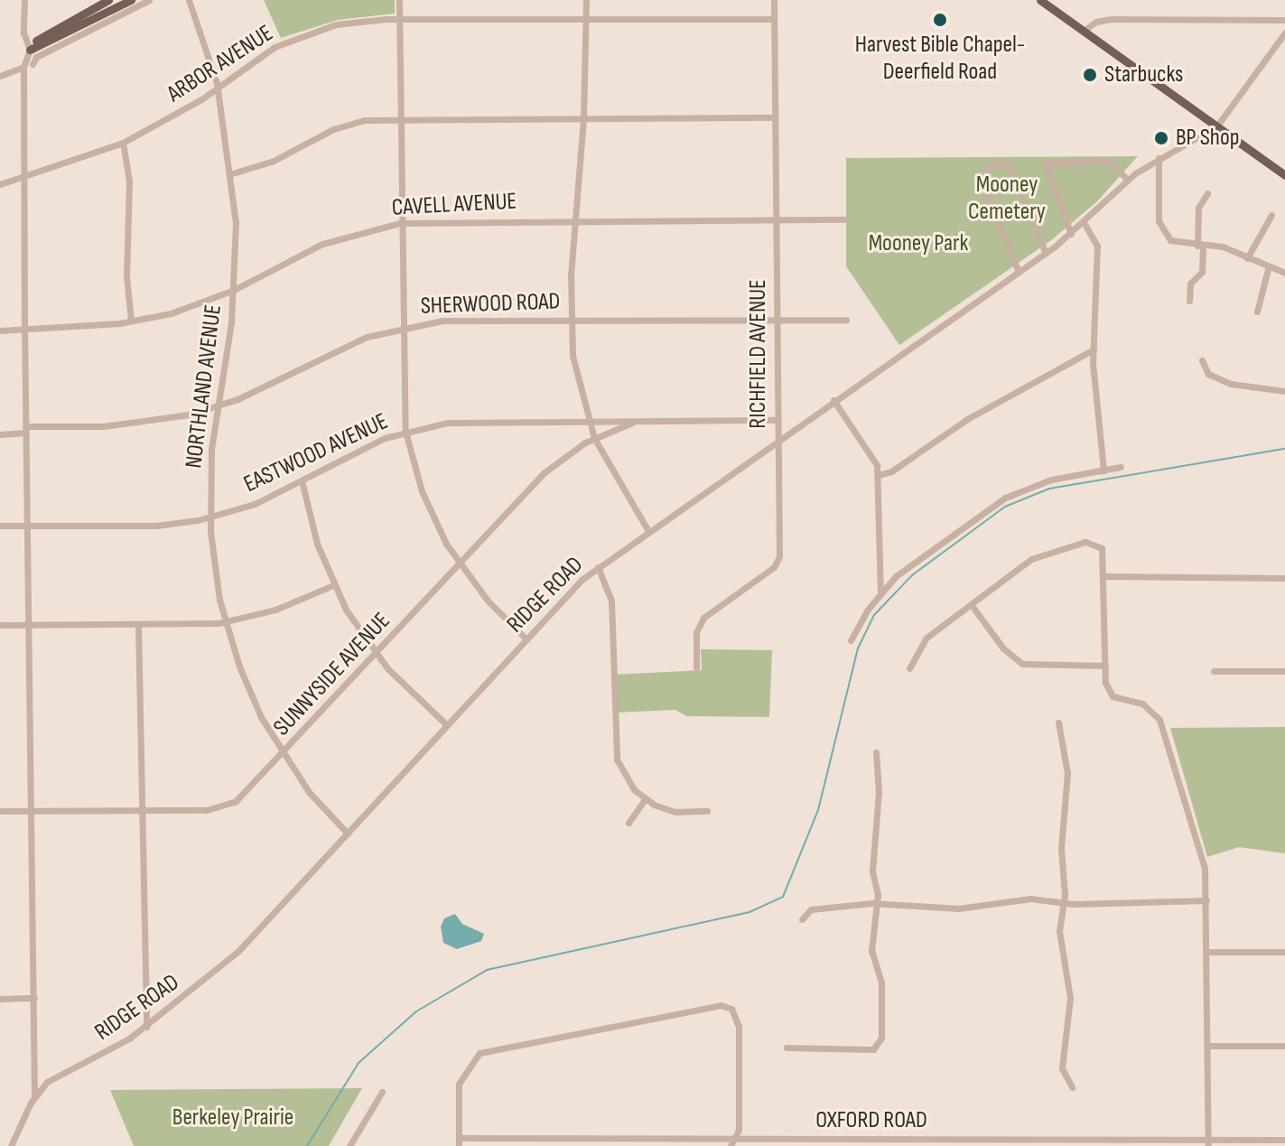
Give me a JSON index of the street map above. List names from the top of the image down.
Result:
{
  "streets": {
    "street": [
      "ARBOR AVENUE",
      "CAVELL AVENUE",
      "SHERWOOD ROAD",
      "RICHFIELD AVENUE",
      "NORTHLAND AVENUE",
      "EASTWOOD AVENUE",
      "RIDGE ROAD",
      "SUNNYSIDE AVENUE",
      "OXFORD ROAD"
    ]
  },
  "crossings": [
    ["ARBOR AVENUE", "RICHFIELD AVENUE"],
    ["ARBOR AVENUE", "NORTHLAND AVENUE"],
    ["CAVELL AVENUE", "RICHFIELD AVENUE"],
    ["CAVELL AVENUE", "NORTHLAND AVENUE"],
    ["SHERWOOD ROAD", "RICHFIELD AVENUE"],
    ["SHERWOOD ROAD", "NORTHLAND AVENUE"],
    ["RICHFIELD AVENUE", "EASTWOOD AVENUE"],
    ["RICHFIELD AVENUE", "RIDGE ROAD"],
    ["NORTHLAND AVENUE", "EASTWOOD AVENUE"],
    ["NORTHLAND AVENUE", "RIDGE ROAD"],
    ["NORTHLAND AVENUE", "SUNNYSIDE AVENUE"],
    ["EASTWOOD AVENUE", "SUNNYSIDE AVENUE"]
  ],
  "parks": ["Mooney Cemetery", "Mooney Park", "Berkeley Prairie"],
  "places": ["Harvest Bible Chapel- Deerfield Road", "Starbucks", "BP Shop"]
}
